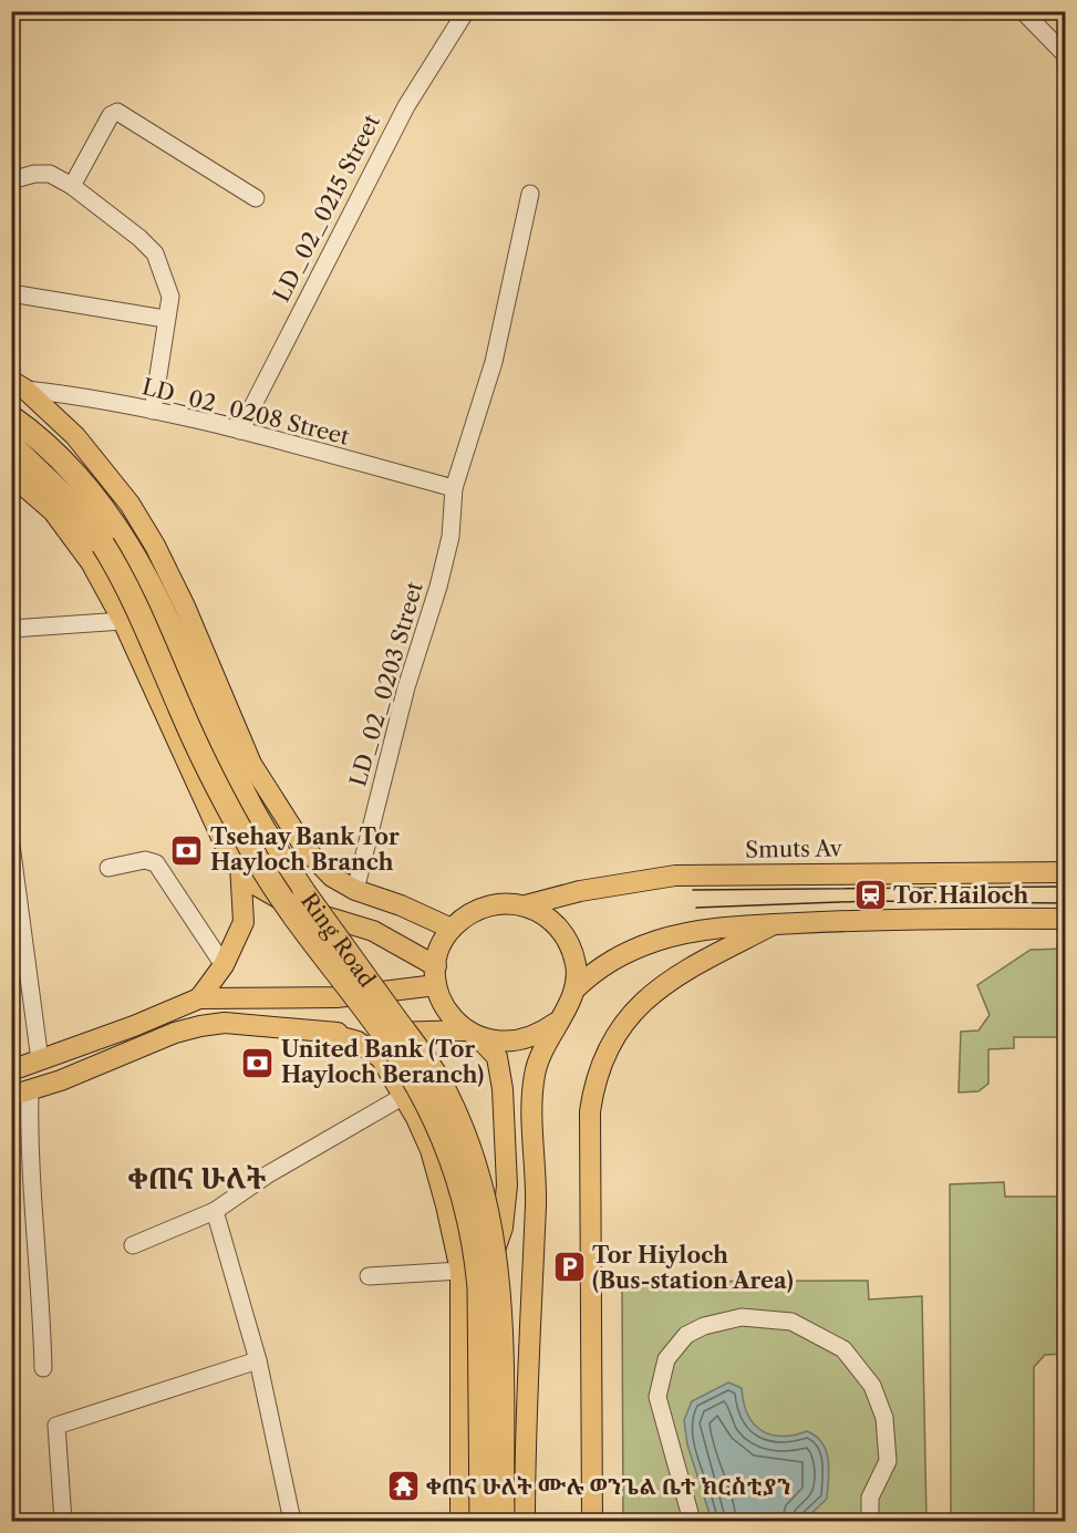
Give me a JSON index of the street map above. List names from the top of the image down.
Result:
{
  "streets": {
    "highway": ["Ring Road"],
    "main road": ["Smuts Av"],
    "street": ["LD_02_0215 Street", "LD_02_0208 Street", "LD_02_0203 Street"]
  },
  "crossings": [
    ["LD_02_0215 Street", "LD_02_0208 Street"],
    ["LD_02_0208 Street", "LD_02_0203 Street"]
  ],
  "districts": ["ቀጠና ሁለት"],
  "places": {
    "bank": ["Tsehay Bank Tor Hayloch Branch", "United Bank (Tor Hayloch Beranch)"],
    "station": ["Tor Hailoch"],
    "parking": ["Tor Hiyloch (Bus-station Area)"],
    "temple": ["ቀጠና ሁለት ሙሉ ወንጌል ቤተ ክርስቲያን"]
  }
}
